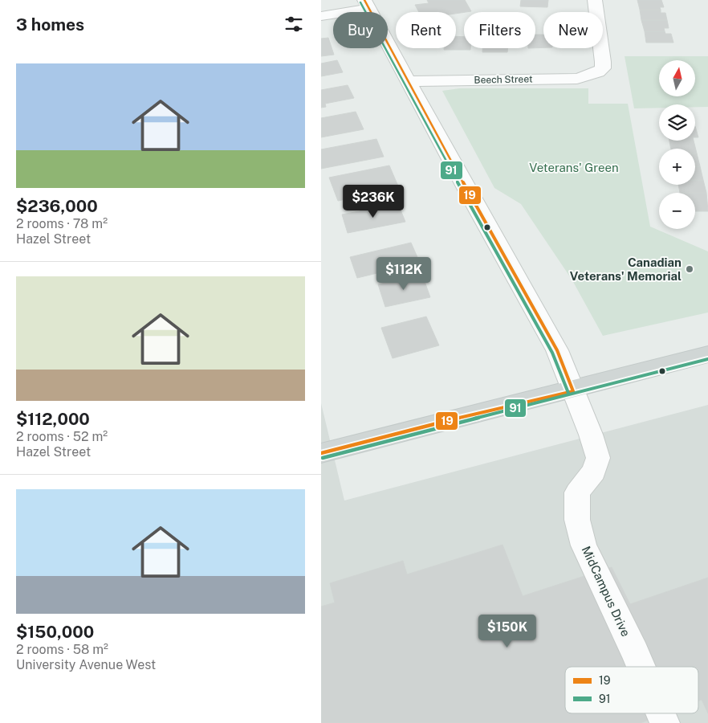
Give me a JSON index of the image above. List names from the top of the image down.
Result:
{
  "streets": {
    "street": ["Beech Street", "MidCampus Drive"]
  },
  "crossings": [
    ["Beech Street", "MidCampus Drive"]
  ],
  "parks": ["Veterans' Green"],
  "places": ["Canadian Veterans' Memorial"],
  "lines": ["transit line 19", "transit line 91"],
  "legend": ["19", "91"],
  "north": "top",
  "page": {
    "heading": "3 homes",
    "chip": [
      "Buy",
      "Rent",
      "Filters",
      "New"
    ],
    "list": [
      {
        "name": "$236,000",
        "note": "2 rooms · 78 m² · Hazel Street"
      },
      {
        "name": "$112,000",
        "note": "2 rooms · 52 m² · Hazel Street"
      },
      {
        "name": "$150,000",
        "note": "2 rooms · 58 m² · University Avenue West"
      }
    ],
    "map_buttons": ["+", "−"],
    "price": ["$236K", "$112K", "$150K"]
  }
}
